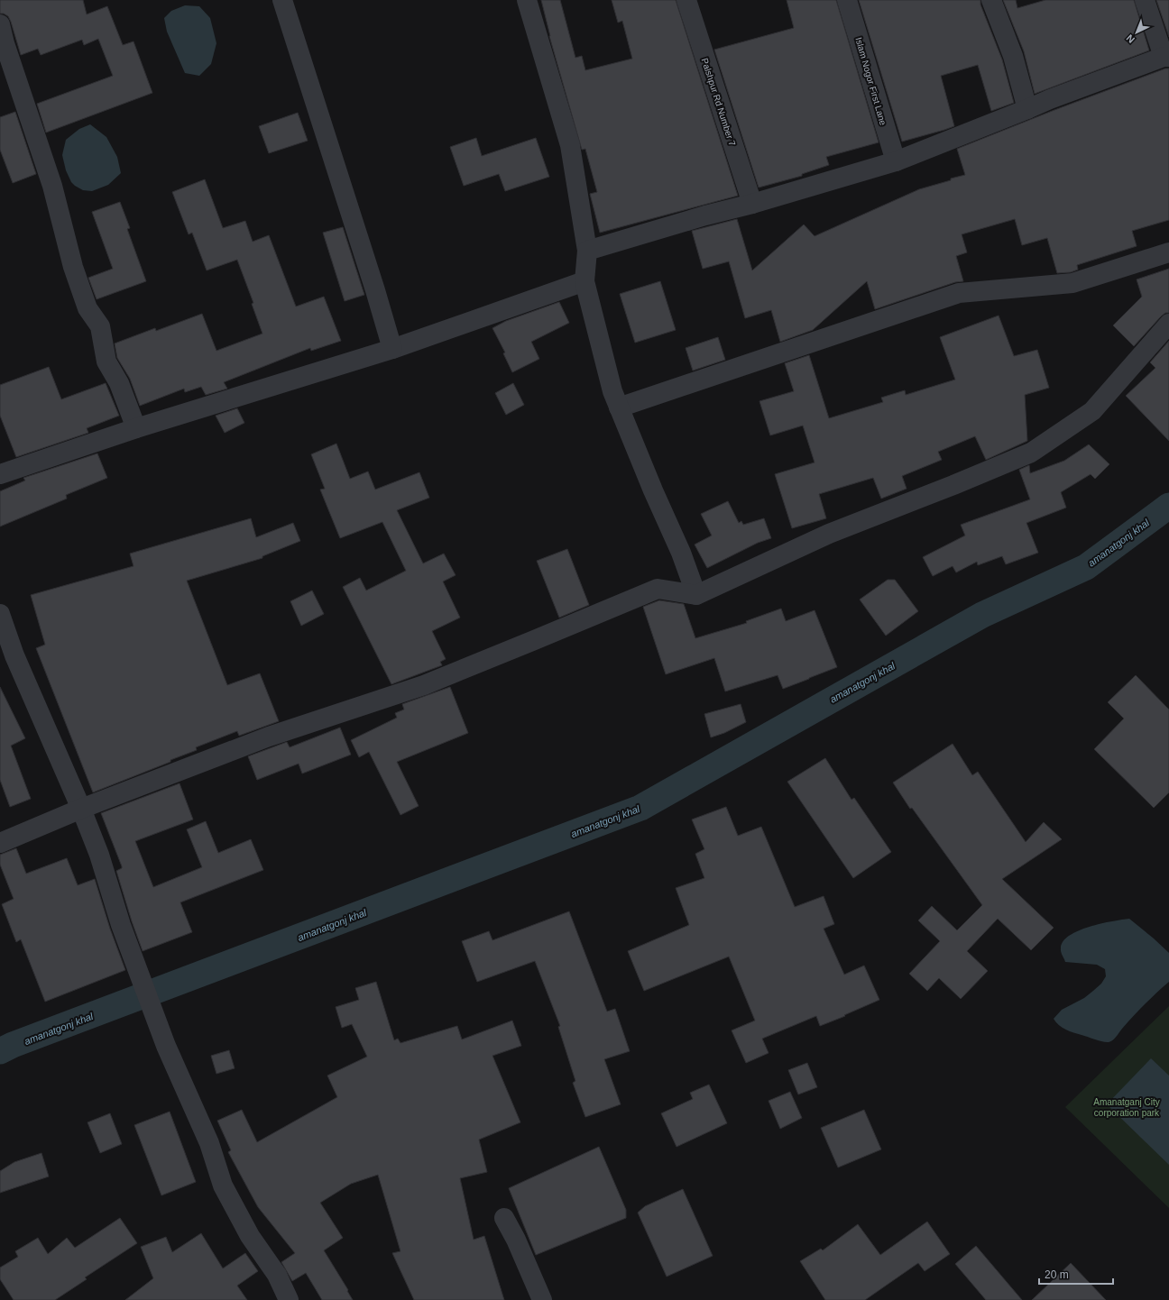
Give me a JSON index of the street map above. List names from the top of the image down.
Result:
{
  "streets": {
    "street": ["Islam Nogor First Lane", "Palshpur Rd Number 7"]
  },
  "water": ["amanatgonj khal"],
  "parks": ["Amanatganj City corporation park"],
  "scale_bar": "20 m",
  "north": "bottom left"
}
